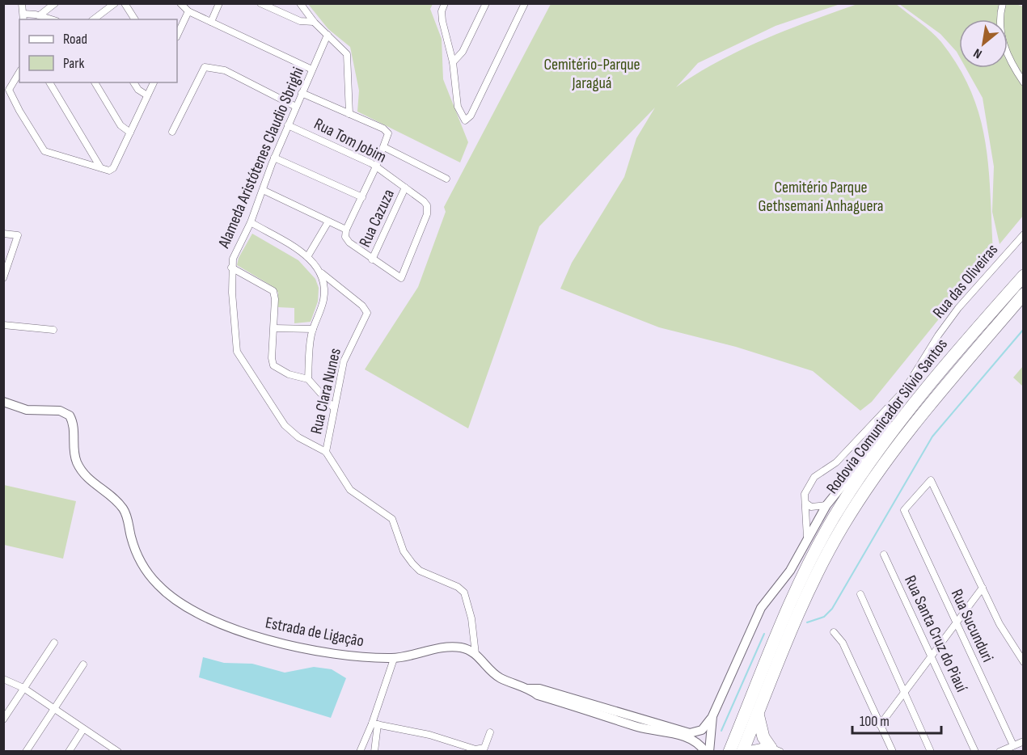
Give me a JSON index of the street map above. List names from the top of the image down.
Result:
{
  "streets": {
    "highway": ["Rodovia Comunicador Silvio Santos"],
    "main road": ["Estrada de Ligação"],
    "street": [
      "Rua Tom Jobim",
      "Alameda Aristótenes Claudio Sbrighi",
      "Rua Cazuza",
      "Rua das Oliveiras",
      "Rua Clara Nunes",
      "Rua Sucunduri",
      "Rua Santa Cruz do Piauí"
    ]
  },
  "crossings": [
    ["Rua Tom Jobim", "Alameda Aristótenes Claudio Sbrighi"],
    ["Rua Tom Jobim", "Rua Cazuza"],
    ["Alameda Aristótenes Claudio Sbrighi", "Rua Clara Nunes"],
    ["Alameda Aristótenes Claudio Sbrighi", "Estrada de Ligação"]
  ],
  "parks": ["Cemitério-Parque Jaraguá", "Cemitério Parque Gethsemani Anhaguera"],
  "legend": ["Road", "Park"],
  "scale_bar": "100 m",
  "north": "bottom left"
}
